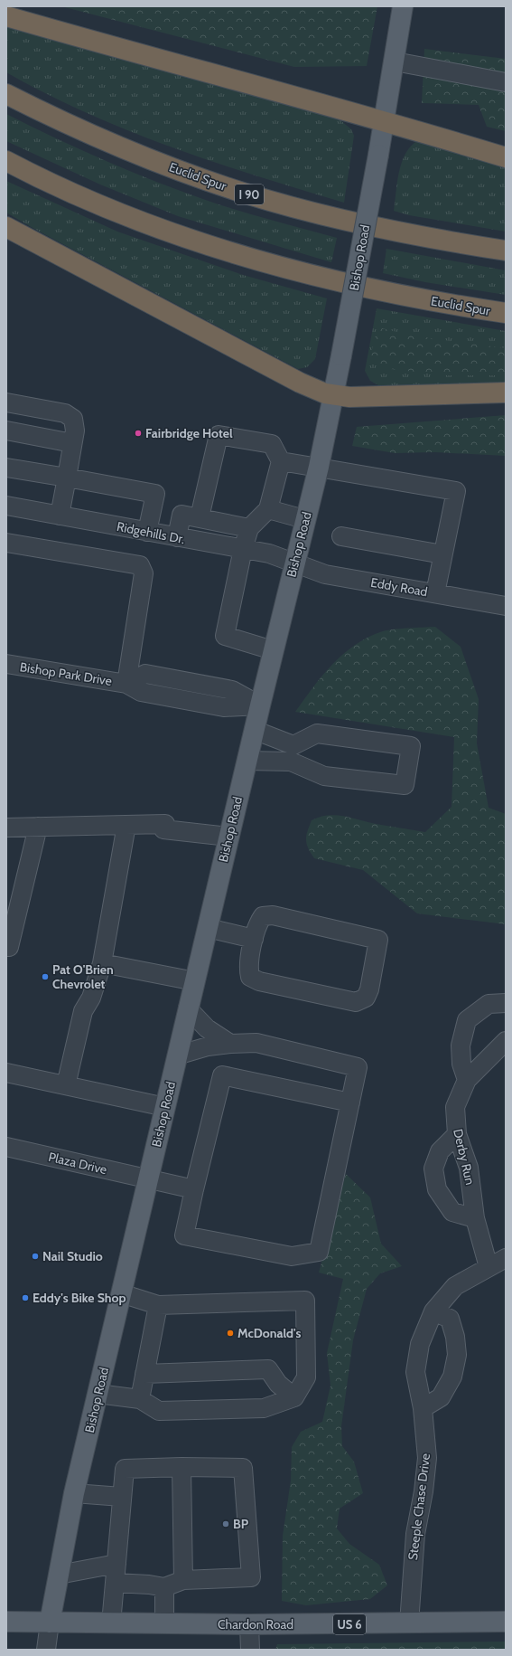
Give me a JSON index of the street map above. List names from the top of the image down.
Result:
{
  "streets": {
    "highway": ["Euclid Spur", "I 90"],
    "main road": ["Bishop Road", "Chardon Road", "US 6"],
    "street": [
      "Ridgehills Dr.",
      "Eddy Road",
      "Bishop Park Drive",
      "Derby Run",
      "Plaza Drive",
      "Steeple Chase Drive"
    ]
  },
  "crossings": [
    ["Bishop Road", "Ridgehills Dr."],
    ["Bishop Road", "Eddy Road"],
    ["Bishop Road", "Bishop Park Drive"],
    ["Bishop Road", "Plaza Drive"],
    ["Bishop Road", "Chardon Road"],
    ["Ridgehills Dr.", "Eddy Road"],
    ["Derby Run", "Steeple Chase Drive"],
    ["Steeple Chase Drive", "Chardon Road"]
  ],
  "places": [
    "Fairbridge Hotel",
    "Pat O'Brien Chevrolet",
    "Nail Studio",
    "Eddy's Bike Shop",
    "McDonald's",
    "BP"
  ]
}
